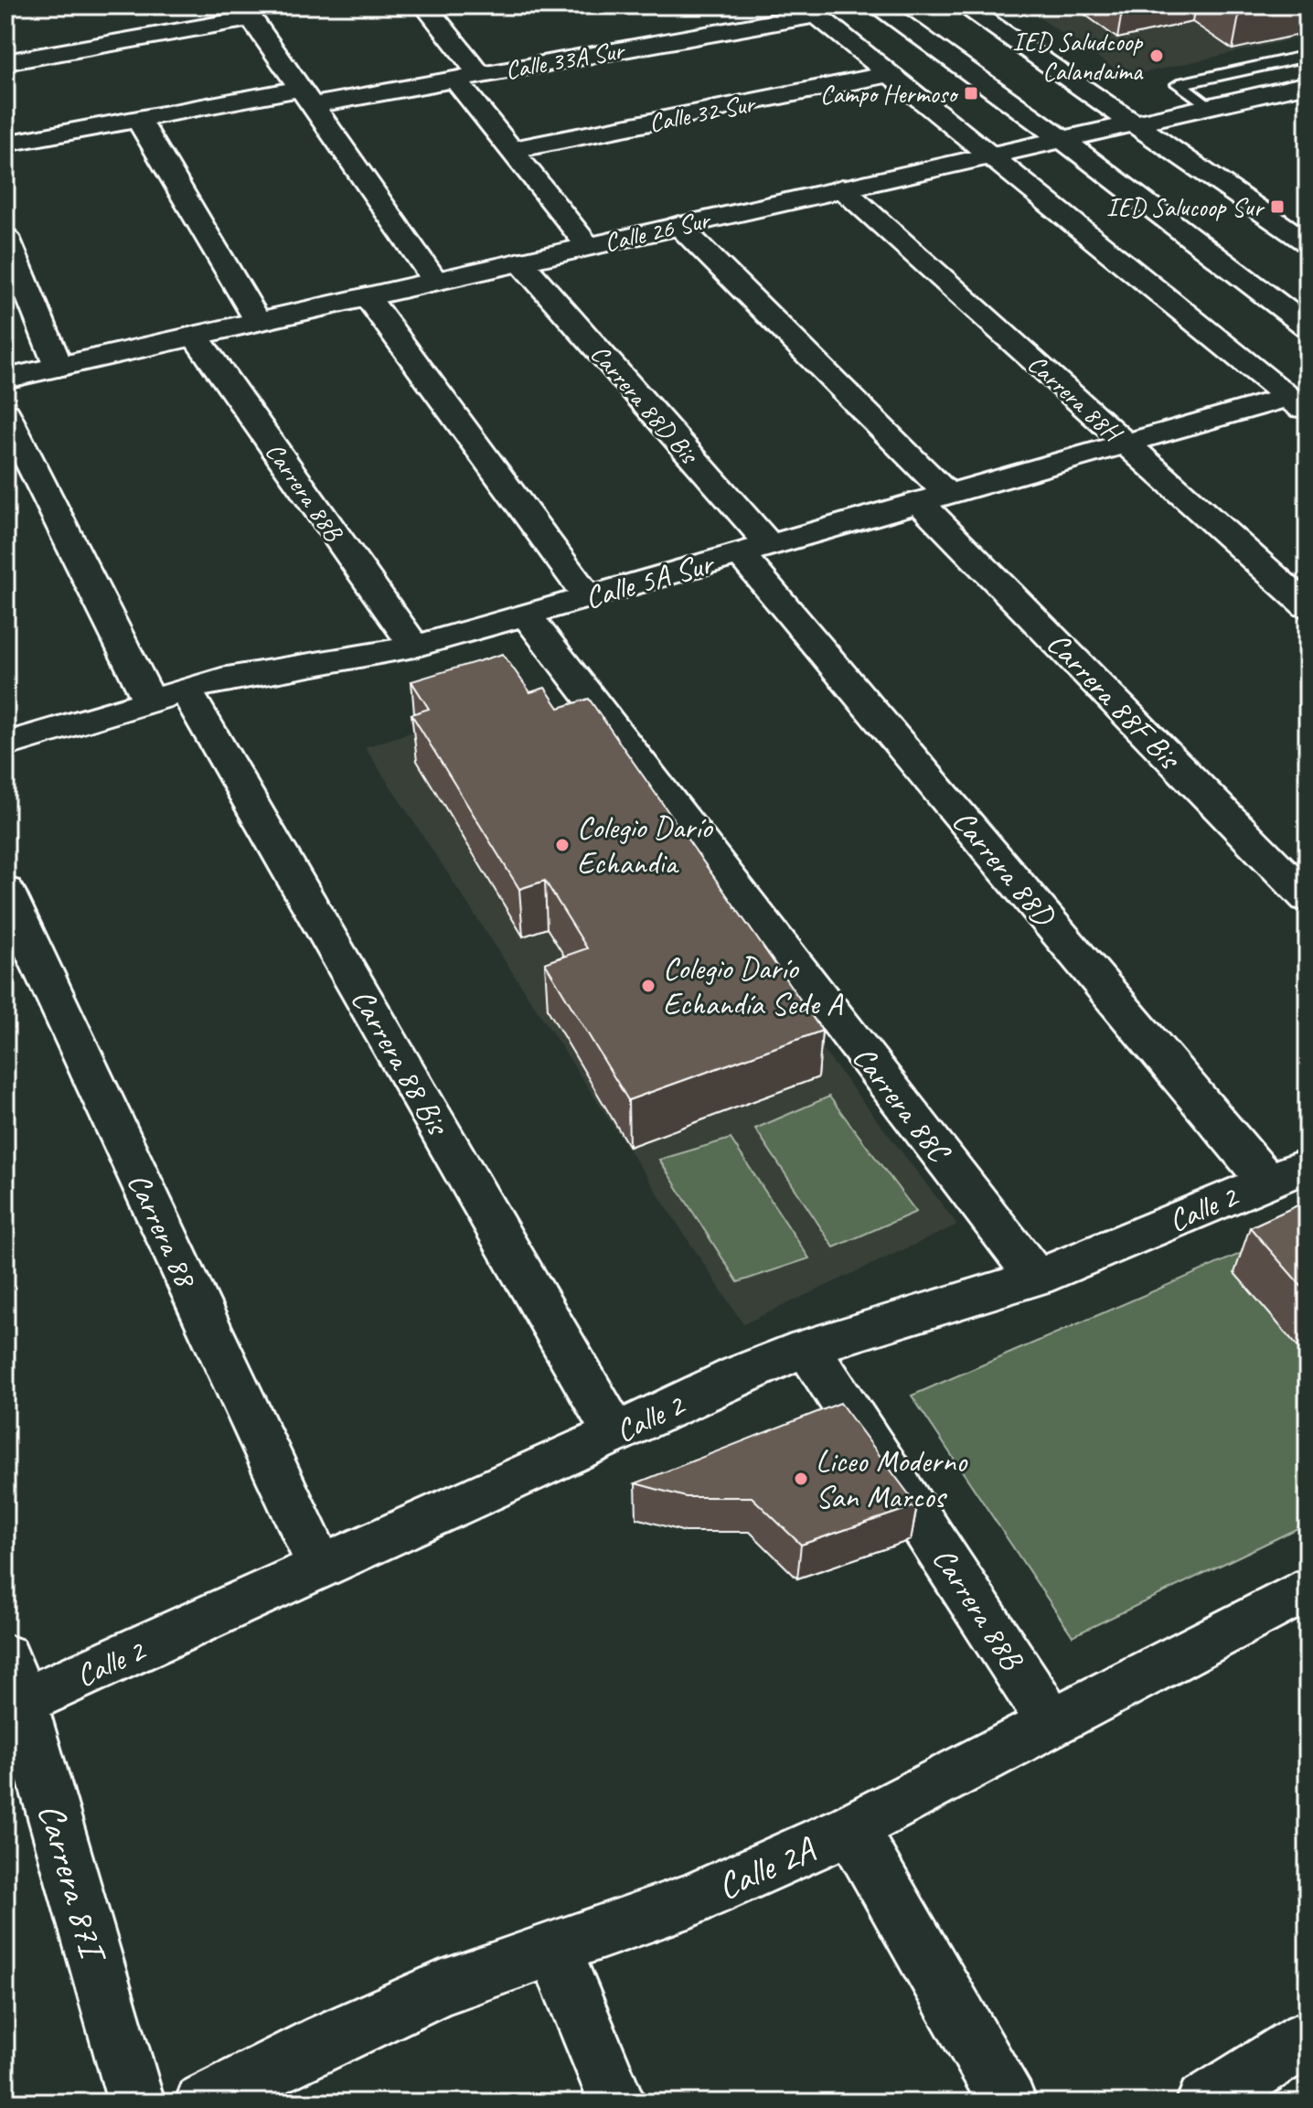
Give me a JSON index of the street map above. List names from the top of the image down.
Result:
{
  "streets": {
    "street": [
      "Calle 33A Sur",
      "Calle 32 Sur",
      "Calle 26 Sur",
      "Carrera 88H",
      "Carrera 88D Bis",
      "Carrera 88B",
      "Calle 5A Sur",
      "Carrera 88F Bis",
      "Carrera 88D",
      "Carrera 88 Bis",
      "Carrera 88C",
      "Calle 2",
      "Carrera 88",
      "Calle 2A",
      "Carrera 87I"
    ]
  },
  "crossings": [
    ["Calle 33A Sur", "Calle 32 Sur"],
    ["Calle 26 Sur", "Carrera 88H"],
    ["Calle 26 Sur", "Carrera 88D Bis"],
    ["Calle 26 Sur", "Carrera 88B"],
    ["Calle 26 Sur", "Carrera 88F Bis"],
    ["Carrera 88H", "Calle 5A Sur"],
    ["Carrera 88D Bis", "Calle 5A Sur"],
    ["Carrera 88D Bis", "Carrera 88D"],
    ["Carrera 88B", "Calle 5A Sur"],
    ["Carrera 88B", "Calle 2"],
    ["Carrera 88B", "Calle 2A"],
    ["Calle 5A Sur", "Carrera 88F Bis"],
    ["Calle 5A Sur", "Carrera 88D"],
    ["Calle 5A Sur", "Carrera 88 Bis"],
    ["Calle 5A Sur", "Carrera 88C"],
    ["Carrera 88D", "Calle 2"],
    ["Carrera 88 Bis", "Calle 2"],
    ["Carrera 88C", "Calle 2"],
    ["Calle 2", "Carrera 88"],
    ["Calle 2", "Carrera 87I"]
  ],
  "places": {
    "other": [
      "IED Saludcoop Calandaima",
      "Colegio Darío Echandia",
      "Colegio Darío Echandía Sede A",
      "Liceo Moderno San Marcos"
    ],
    "transit": ["Campo Hermoso", "IED Salucoop Sur"]
  }
}
